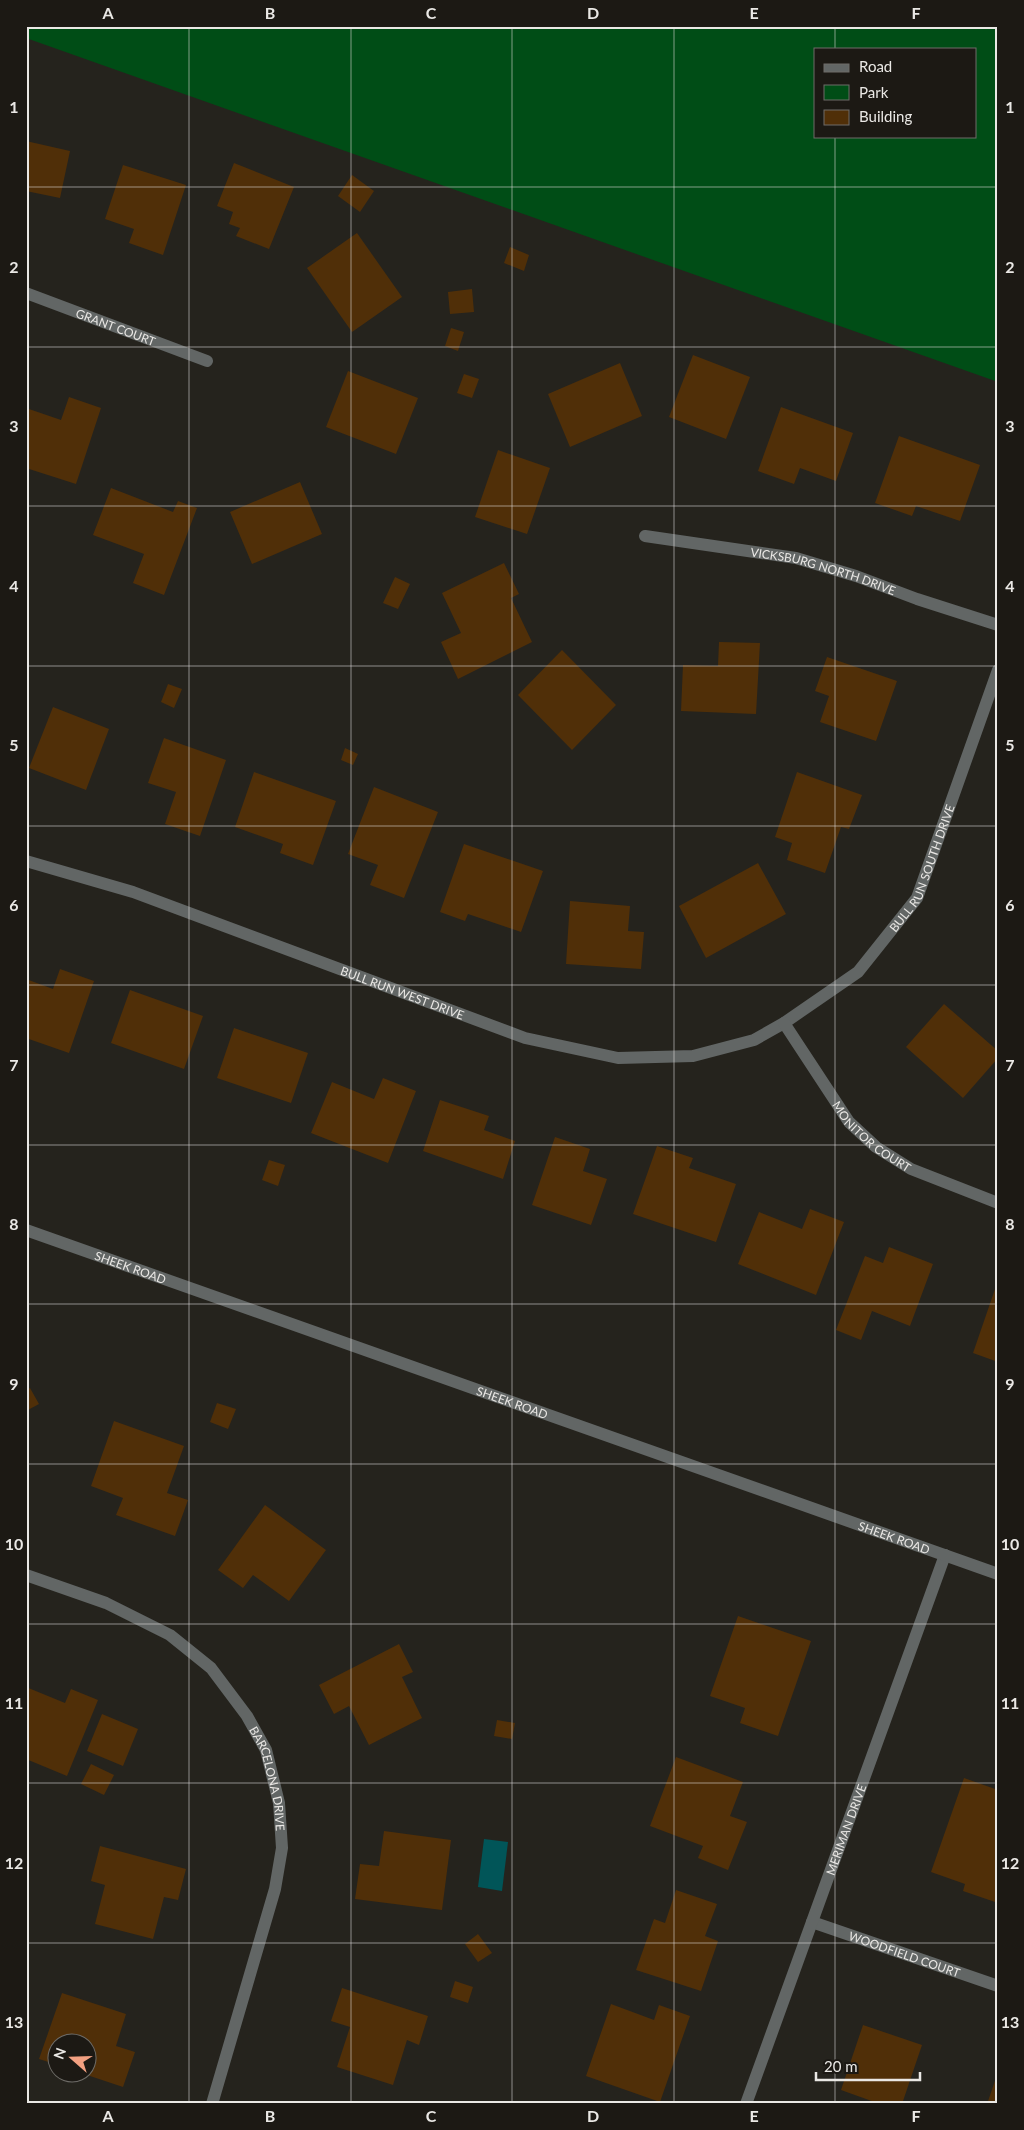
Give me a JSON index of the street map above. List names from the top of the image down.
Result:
{
  "streets": {
    "street": [
      "GRANT COURT",
      "VICKSBURG NORTH DRIVE",
      "BULL RUN SOUTH DRIVE",
      "BULL RUN WEST DRIVE",
      "MONITOR COURT",
      "SHEEK ROAD",
      "BARCELONA DRIVE",
      "MERIMAN DRIVE",
      "WOODFIELD COURT"
    ]
  },
  "crossings": [
    ["BULL RUN SOUTH DRIVE", "BULL RUN WEST DRIVE"],
    ["BULL RUN SOUTH DRIVE", "MONITOR COURT"],
    ["BULL RUN WEST DRIVE", "MONITOR COURT"],
    ["SHEEK ROAD", "MERIMAN DRIVE"],
    ["MERIMAN DRIVE", "WOODFIELD COURT"]
  ],
  "legend": ["Road", "Park", "Building"],
  "scale_bar": "20 m",
  "north": "left",
  "grid": {
    "columns": [
      "A",
      "B",
      "C",
      "D",
      "E",
      "F"
    ],
    "rows": [
      "1",
      "2",
      "3",
      "4",
      "5",
      "6",
      "7",
      "8",
      "9",
      "10",
      "11",
      "12",
      "13"
    ]
  }
}
